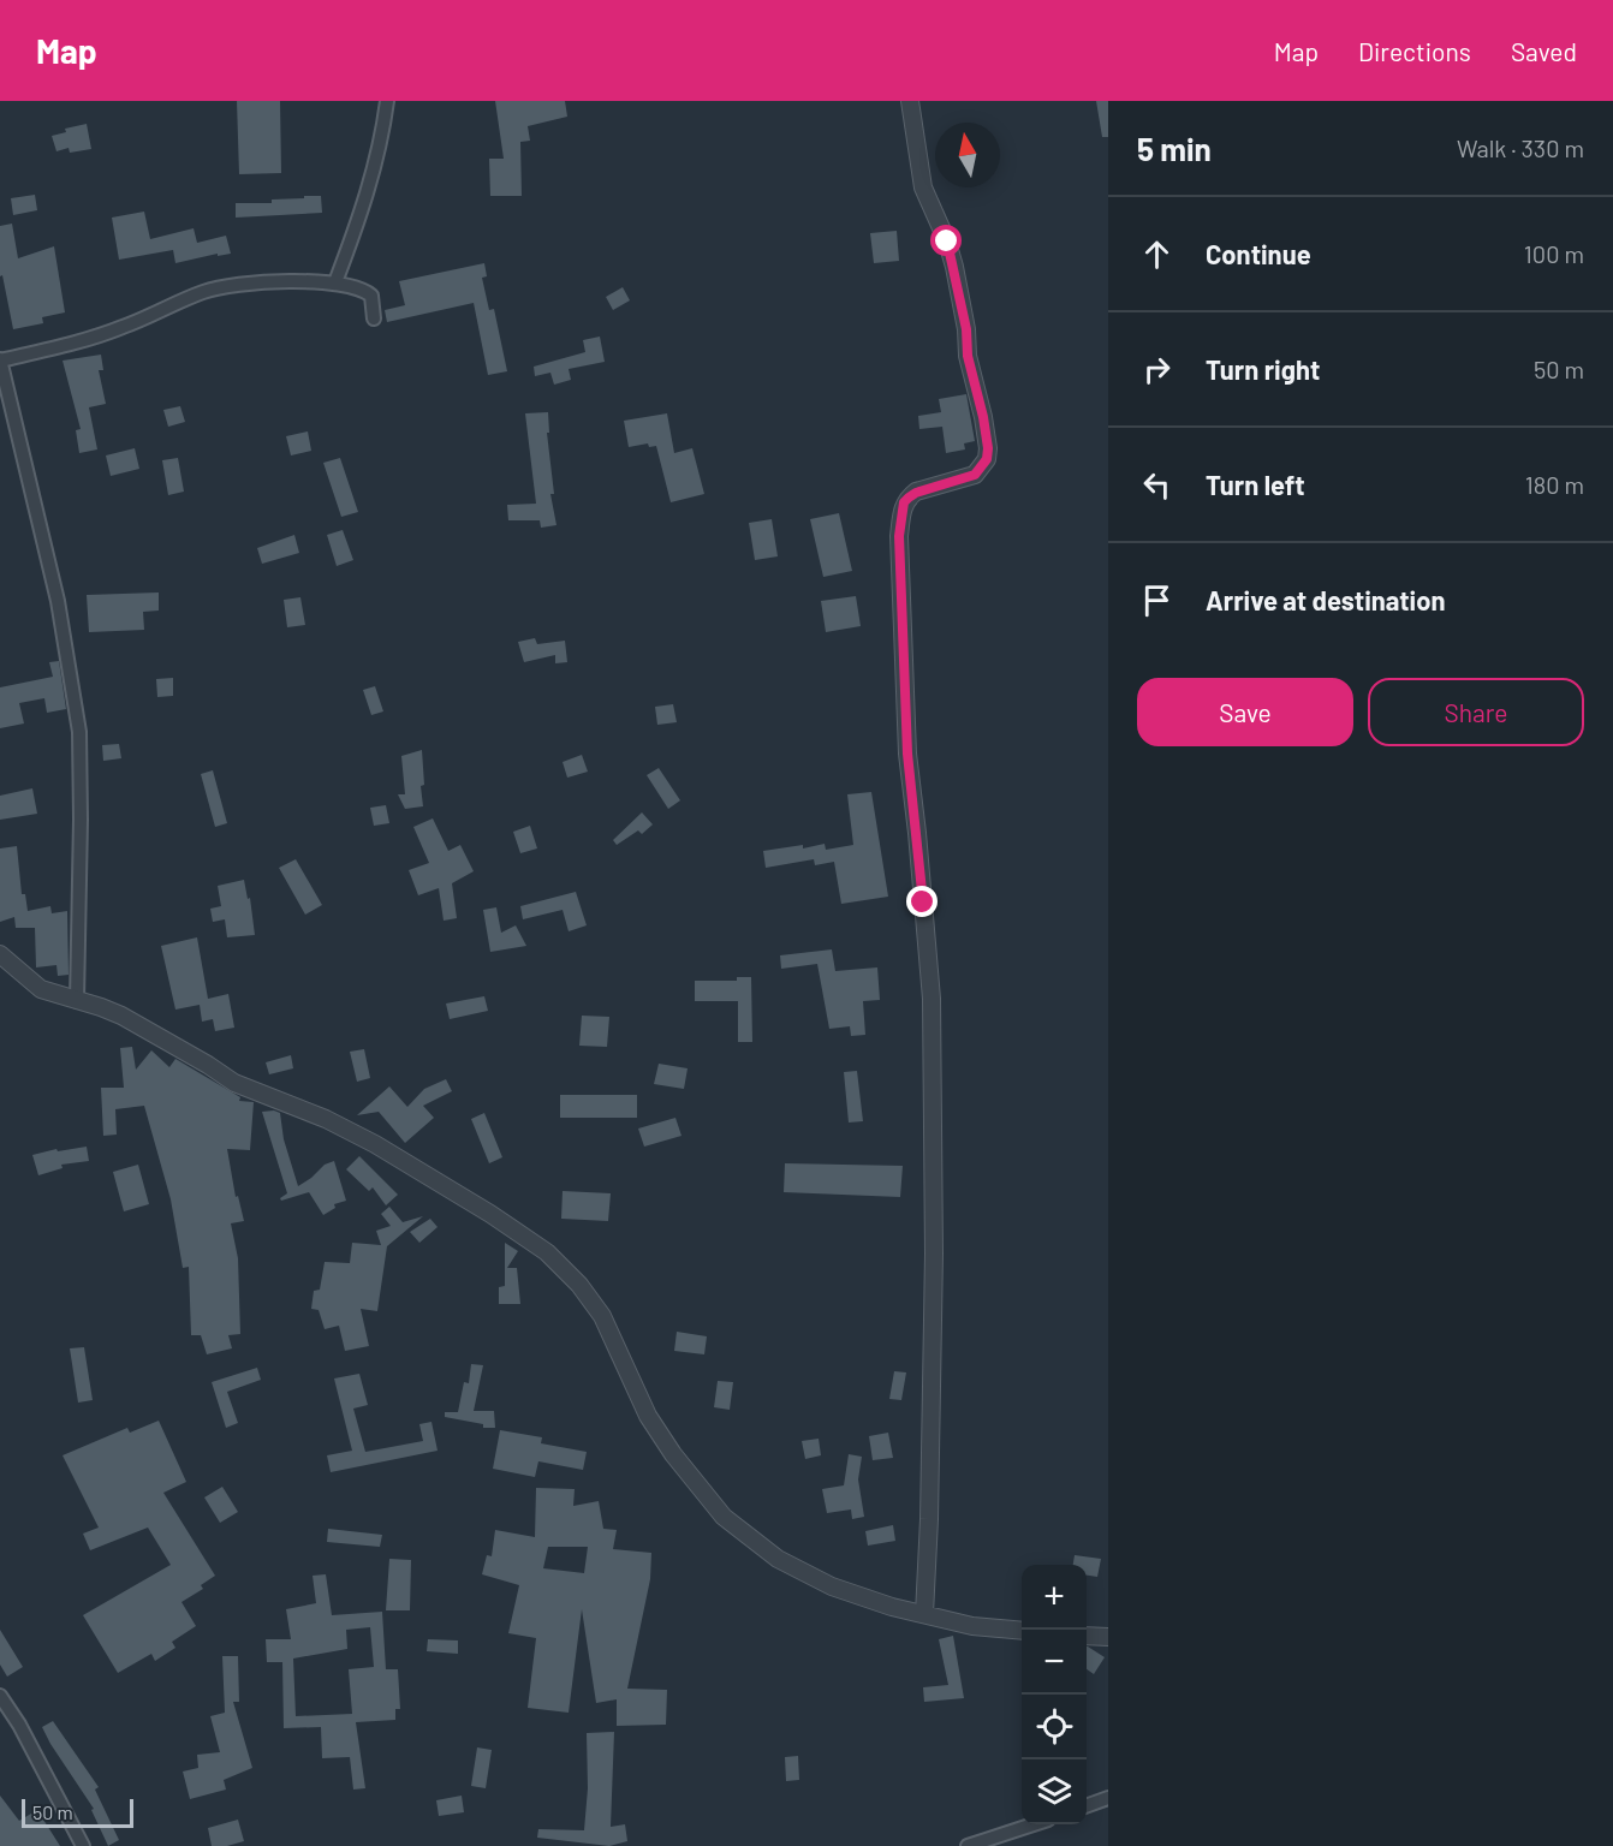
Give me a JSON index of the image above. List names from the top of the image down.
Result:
{
  "scale_bar": "50 m",
  "north": "top",
  "page": {
    "header": "Map",
    "nav": ["Map", "Directions", "Saved"],
    "heading": ["5 min", "Walk · 330 m"],
    "list": [
      ["Continue", "100 m"],
      ["Turn right", "50 m"],
      ["Turn left", "180 m"],
      "Arrive at destination"
    ],
    "buttons": ["Save", "Share"],
    "map_buttons": ["+", "−"],
    "scale": "50 m"
  }
}
